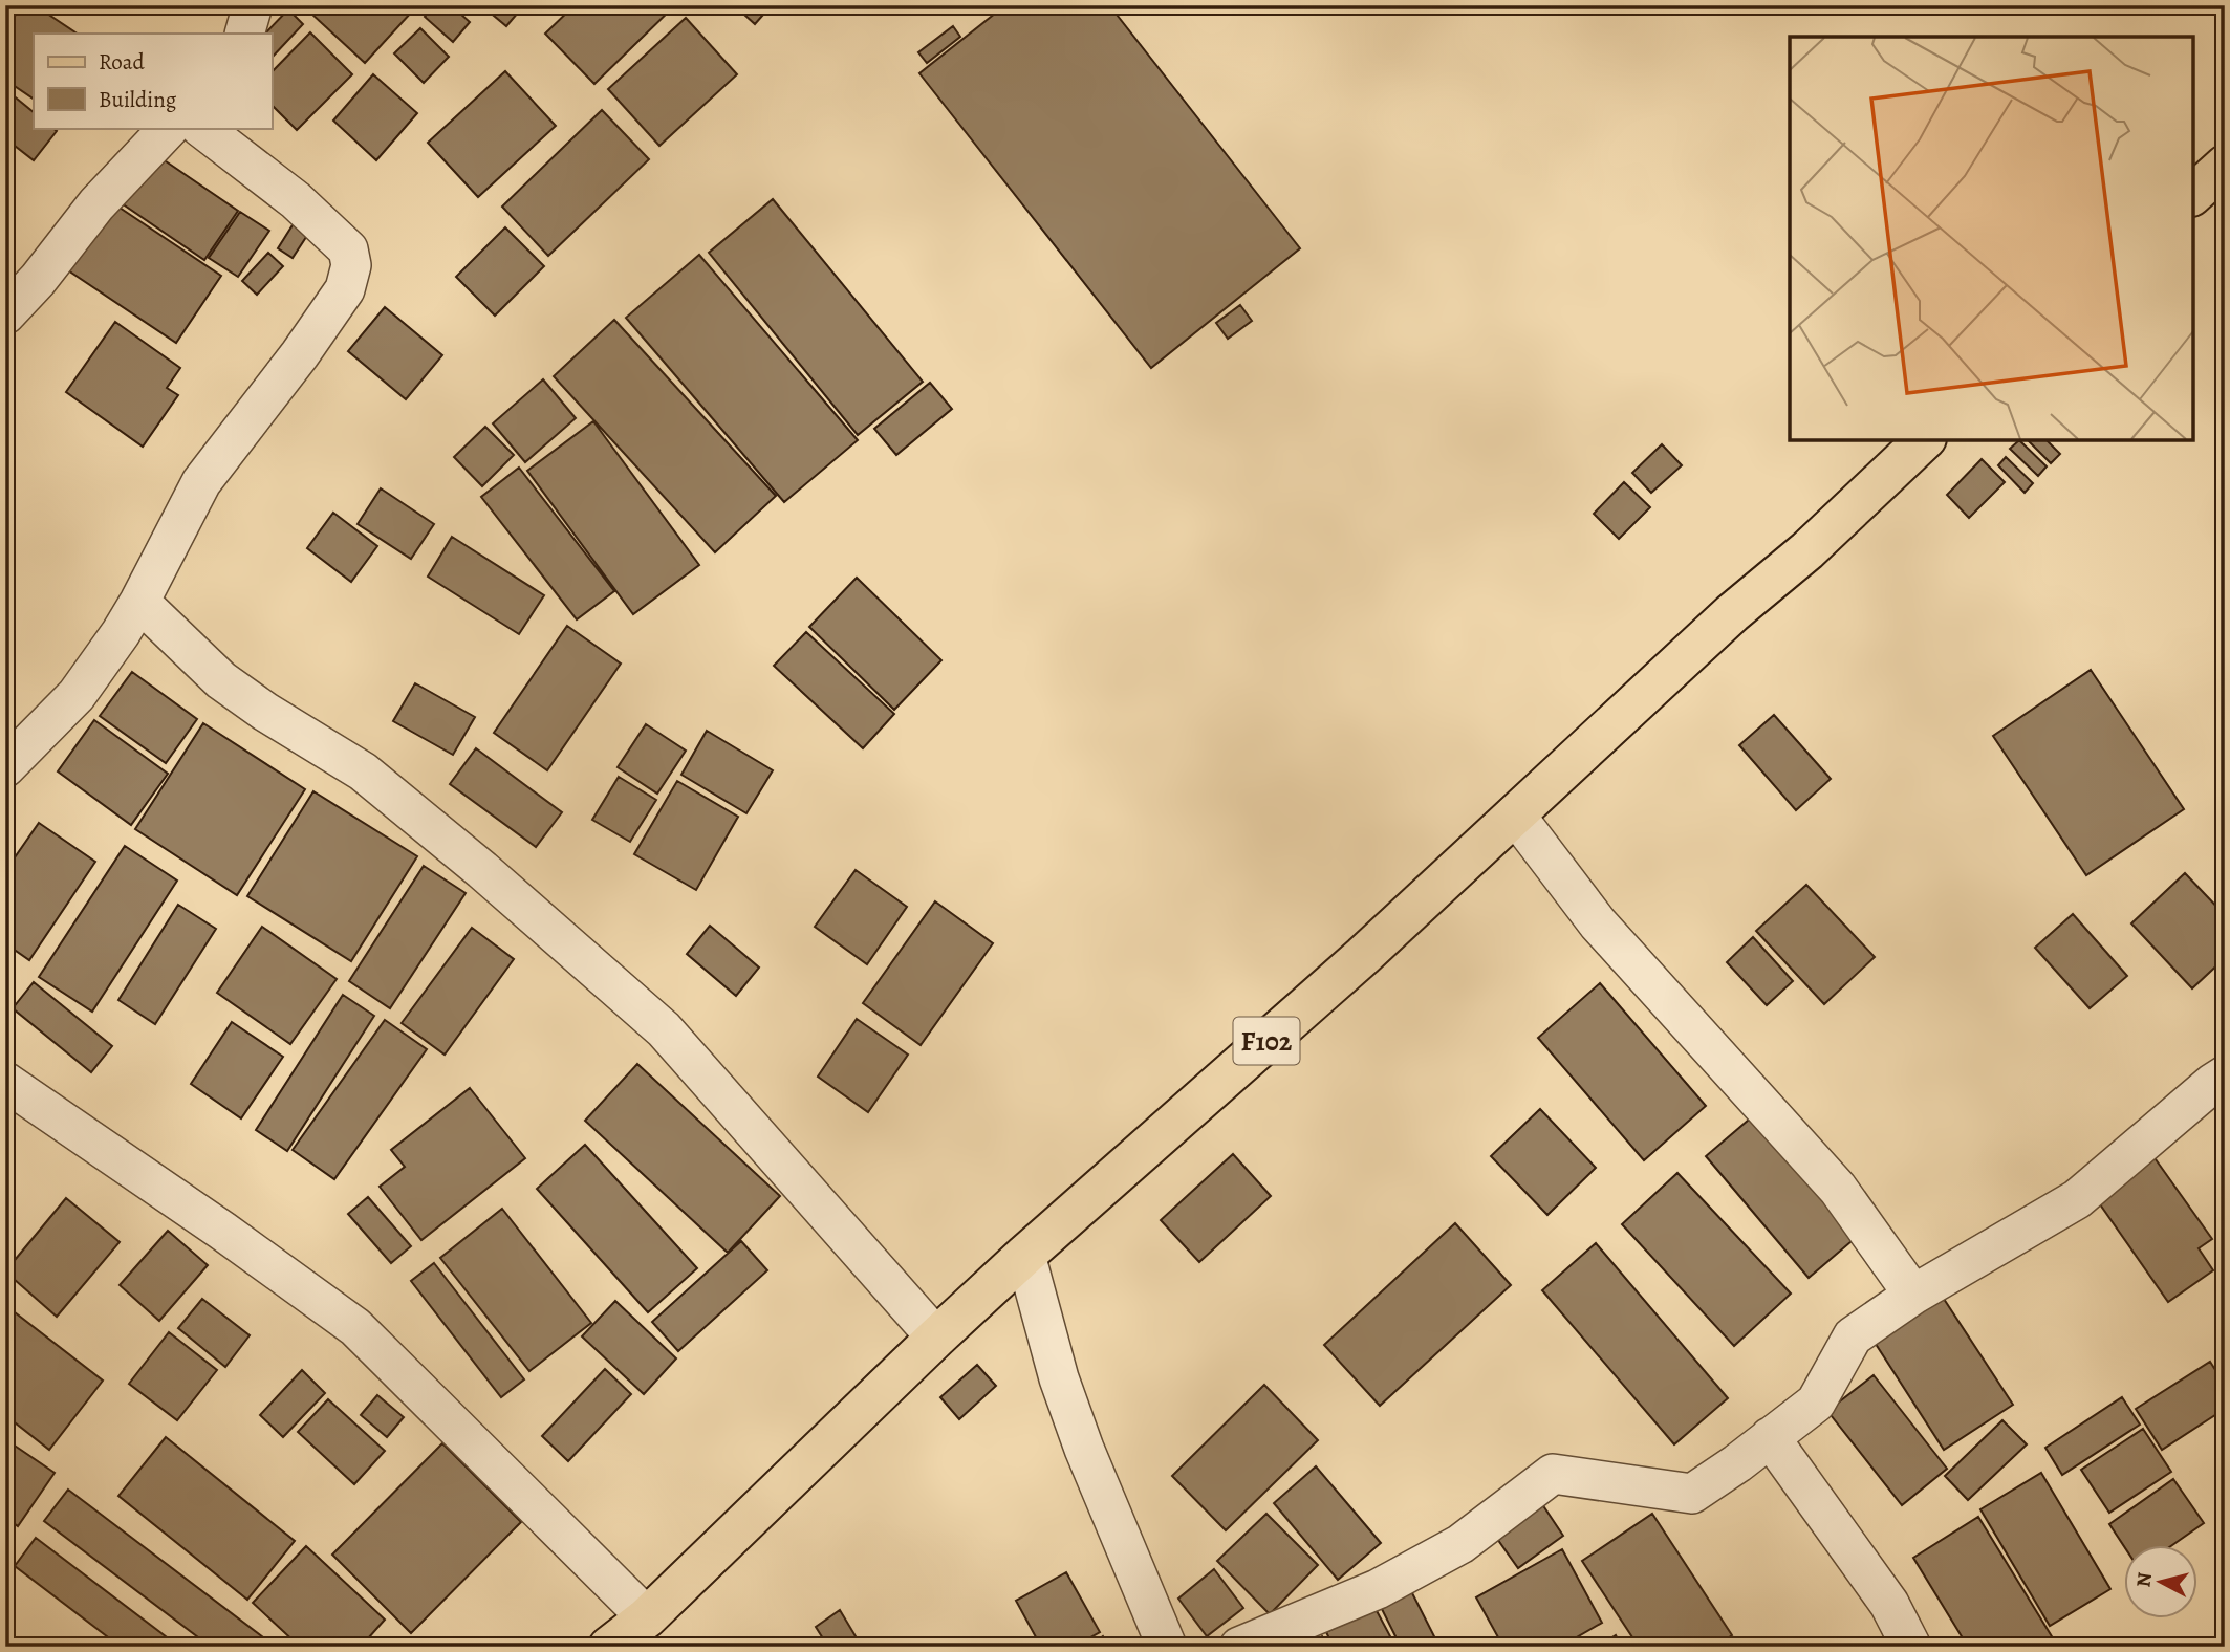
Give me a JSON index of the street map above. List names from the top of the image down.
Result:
{
  "streets": {
    "main road": ["F102"]
  },
  "legend": ["Road", "Building"],
  "north": "left"
}
